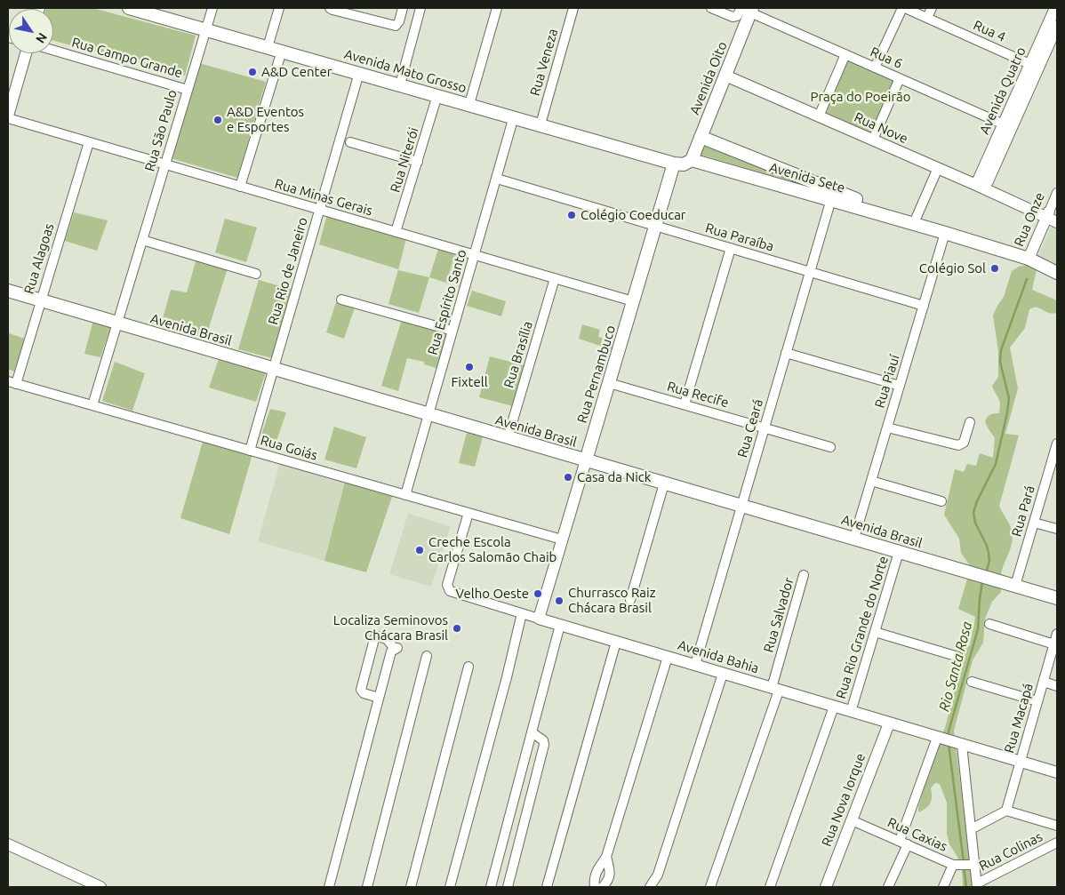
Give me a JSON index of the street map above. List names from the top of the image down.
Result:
{
  "streets": {
    "main road": [
      "Avenida Mato Grosso",
      "Avenida Oito",
      "Avenida Sete",
      "Avenida Brasil",
      "Rua Pernambuco"
    ],
    "street": [
      "Rua 4",
      "Rua Campo Grande",
      "Rua 6",
      "Rua Veneza",
      "Avenida Quatro",
      "Rua Nove",
      "Rua São Paulo",
      "Rua Niterói",
      "Rua Minas Gerais",
      "Rua Onze",
      "Rua Paraíba",
      "Rua Alagoas",
      "Rua Rio de Janeiro",
      "Rua Espírito Santo",
      "Rua Brasília",
      "Rua Piauí",
      "Rua Recife",
      "Rua Ceará",
      "Rua Goiás",
      "Rua Pará",
      "Rua Salvador",
      "Rua Rio Grande do Norte",
      "Avenida Bahia",
      "Rua Macapá",
      "Rua Nova Iorque",
      "Rua Caxias",
      "Rua Colinas"
    ]
  },
  "crossings": [
    ["Rua 4", "Avenida Quatro"],
    ["Rua Campo Grande", "Rua São Paulo"],
    ["Rua 6", "Avenida Oito"],
    ["Rua 6", "Avenida Quatro"],
    ["Rua Veneza", "Avenida Mato Grosso"],
    ["Avenida Mato Grosso", "Rua São Paulo"],
    ["Avenida Mato Grosso", "Rua Niterói"],
    ["Avenida Mato Grosso", "Rua Rio de Janeiro"],
    ["Avenida Mato Grosso", "Rua Espírito Santo"],
    ["Avenida Mato Grosso", "Rua Pernambuco"],
    ["Avenida Oito", "Rua Nove"],
    ["Avenida Oito", "Avenida Sete"],
    ["Avenida Quatro", "Rua Nove"],
    ["Rua São Paulo", "Rua Minas Gerais"],
    ["Rua São Paulo", "Avenida Brasil"],
    ["Rua São Paulo", "Rua Goiás"],
    ["Rua Niterói", "Rua Minas Gerais"],
    ["Avenida Sete", "Rua Onze"],
    ["Avenida Sete", "Rua Piauí"],
    ["Avenida Sete", "Rua Ceará"],
    ["Rua Minas Gerais", "Rua Alagoas"],
    ["Rua Minas Gerais", "Rua Rio de Janeiro"],
    ["Rua Minas Gerais", "Rua Espírito Santo"],
    ["Rua Minas Gerais", "Rua Brasília"],
    ["Rua Minas Gerais", "Rua Pernambuco"],
    ["Rua Paraíba", "Rua Espírito Santo"],
    ["Rua Paraíba", "Rua Pernambuco"],
    ["Rua Paraíba", "Rua Piauí"],
    ["Rua Paraíba", "Rua Ceará"],
    ["Rua Alagoas", "Avenida Brasil"],
    ["Rua Alagoas", "Rua Goiás"],
    ["Rua Rio de Janeiro", "Avenida Brasil"],
    ["Rua Rio de Janeiro", "Rua Goiás"],
    ["Rua Espírito Santo", "Avenida Brasil"],
    ["Rua Espírito Santo", "Rua Goiás"],
    ["Avenida Brasil", "Rua Brasília"],
    ["Avenida Brasil", "Rua Pernambuco"],
    ["Avenida Brasil", "Rua Piauí"],
    ["Avenida Brasil", "Rua Ceará"],
    ["Avenida Brasil", "Rua Pará"],
    ["Avenida Brasil", "Rua Rio Grande do Norte"],
    ["Rua Pernambuco", "Rua Recife"],
    ["Rua Pernambuco", "Rua Goiás"],
    ["Rua Pernambuco", "Avenida Bahia"],
    ["Rua Recife", "Rua Ceará"],
    ["Rua Ceará", "Avenida Bahia"],
    ["Rua Goiás", "Avenida Bahia"],
    ["Rua Salvador", "Avenida Bahia"],
    ["Rua Rio Grande do Norte", "Avenida Bahia"],
    ["Avenida Bahia", "Rua Macapá"],
    ["Avenida Bahia", "Rua Nova Iorque"],
    ["Rua Nova Iorque", "Rua Caxias"]
  ],
  "water": ["Rio Santa Rosa"],
  "parks": ["Praça do Poeirão"],
  "places": [
    "A&D Center",
    "A&D Eventos e Esportes",
    "Colégio Coeducar",
    "Colégio Sol",
    "Fixtell",
    "Casa da Nick",
    "Creche Escola Carlos Salomão Chaib",
    "Velho Oeste",
    "Churrasco Raiz Chácara Brasil",
    "Localiza Seminovos Chácara Brasil"
  ],
  "north": "bottom right"
}
